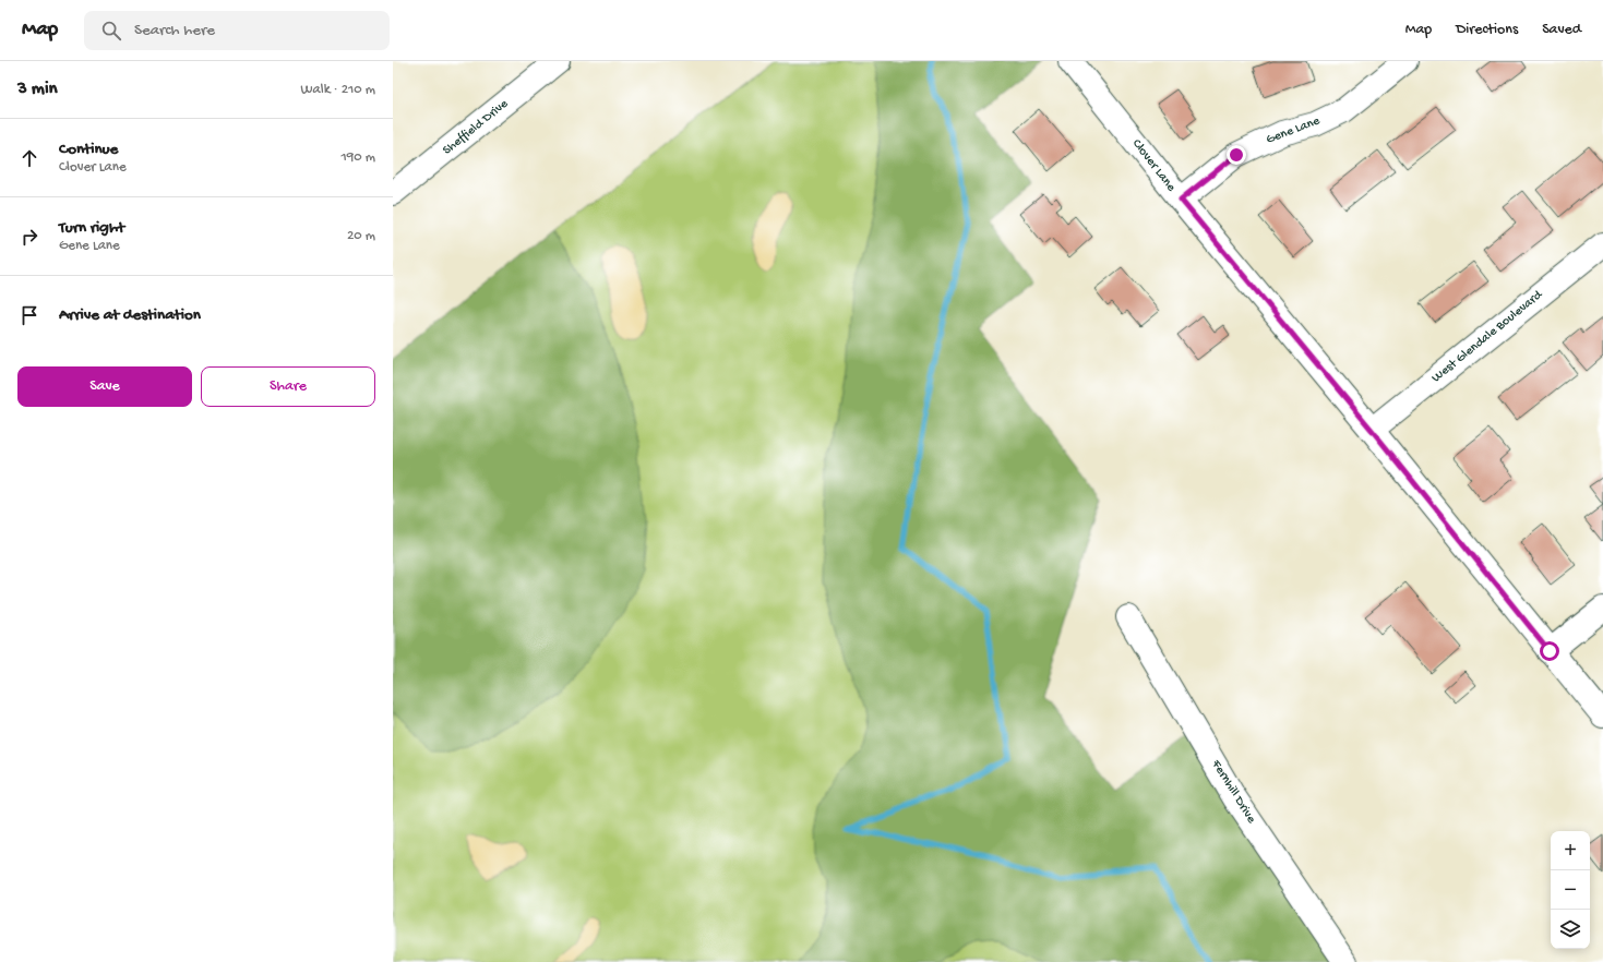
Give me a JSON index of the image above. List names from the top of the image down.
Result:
{
  "streets": {
    "street": [
      "Sheffield Drive",
      "Gene Lane",
      "Clover Lane",
      "West Glendale Boulevard",
      "Fernhill Drive"
    ]
  },
  "crossings": [
    ["Gene Lane", "Clover Lane"],
    ["Clover Lane", "West Glendale Boulevard"]
  ],
  "page": {
    "header": "Map",
    "search": "Search here",
    "nav": ["Map", "Directions", "Saved"],
    "heading": ["3 min", "Walk · 210 m"],
    "list": [
      ["Continue", "Clover Lane", "190 m"],
      ["Turn right", "Gene Lane", "20 m"],
      "Arrive at destination"
    ],
    "buttons": ["Save", "Share"],
    "map_buttons": ["+", "−"]
  }
}
